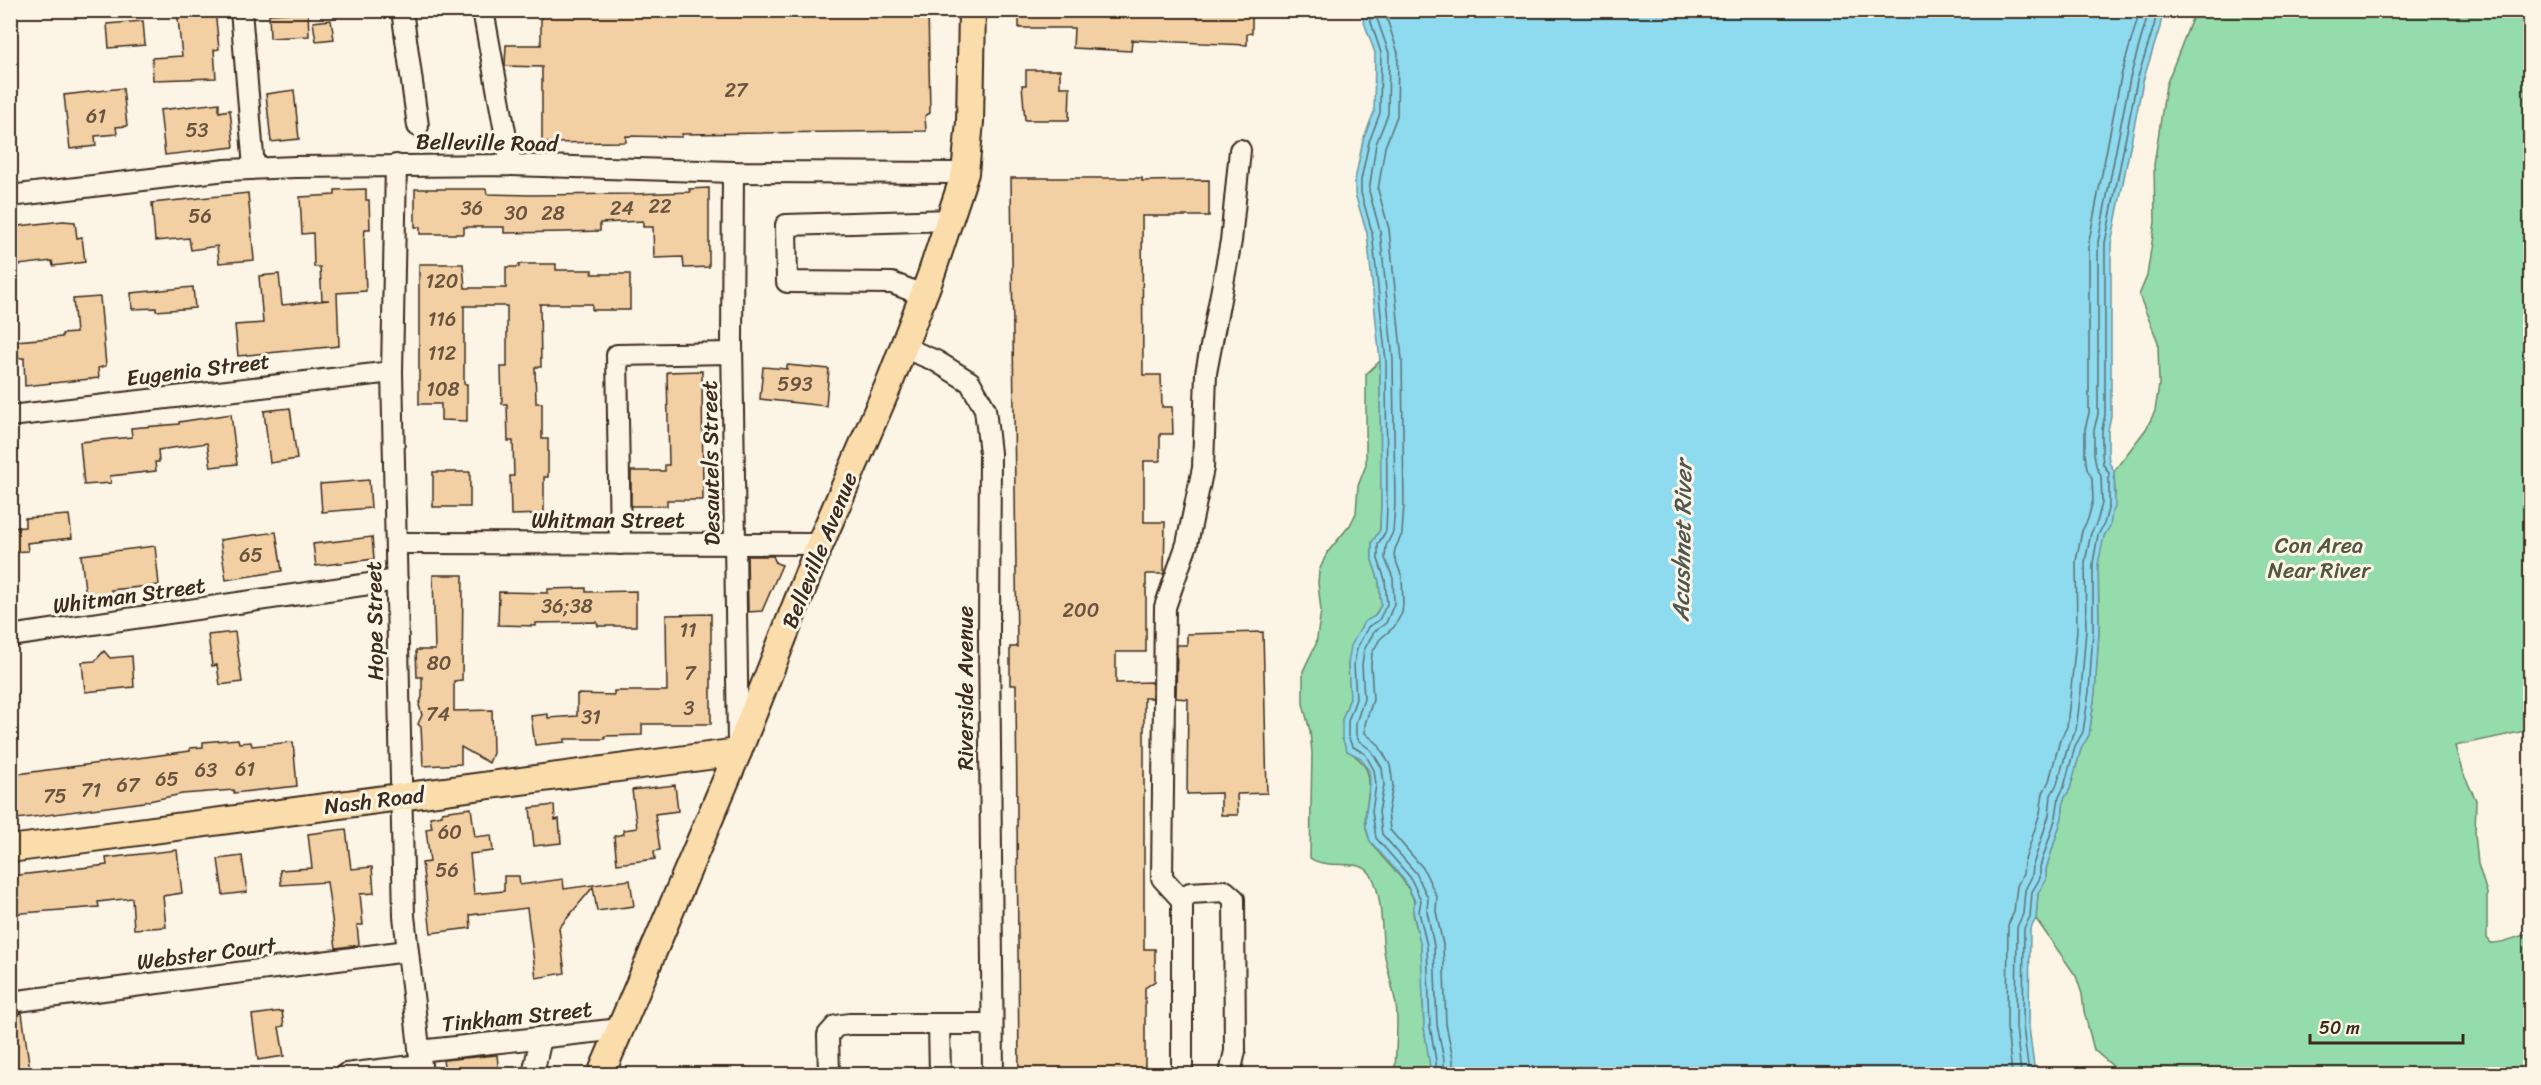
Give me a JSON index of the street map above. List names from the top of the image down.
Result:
{
  "streets": {
    "main road": ["Belleville Avenue", "Nash Road"],
    "street": [
      "Belleville Road",
      "Eugenia Street",
      "Desautels Street",
      "Whitman Street",
      "Hope Street",
      "Riverside Avenue",
      "Webster Court",
      "Tinkham Street"
    ]
  },
  "crossings": [
    ["Belleville Road", "Desautels Street"],
    ["Belleville Road", "Belleville Avenue"],
    ["Belleville Road", "Hope Street"],
    ["Eugenia Street", "Hope Street"],
    ["Desautels Street", "Whitman Street"],
    ["Desautels Street", "Belleville Avenue"],
    ["Desautels Street", "Nash Road"],
    ["Whitman Street", "Belleville Avenue"],
    ["Whitman Street", "Hope Street"],
    ["Belleville Avenue", "Riverside Avenue"],
    ["Belleville Avenue", "Nash Road"],
    ["Belleville Avenue", "Tinkham Street"],
    ["Hope Street", "Nash Road"],
    ["Hope Street", "Webster Court"],
    ["Hope Street", "Tinkham Street"]
  ],
  "water": ["Acushnet River"],
  "parks": ["Con Area Near River"],
  "house_numbers": [
    "27",
    "61",
    "53",
    "22",
    "36",
    "24",
    "30",
    "28",
    "56",
    "120",
    "116",
    "112",
    "593",
    "108",
    "65",
    "36;38",
    "200",
    "11",
    "80",
    "7",
    "3",
    "74",
    "31",
    "61",
    "63",
    "65",
    "67",
    "71",
    "75",
    "60",
    "56"
  ],
  "scale_bar": "50 m"
}
